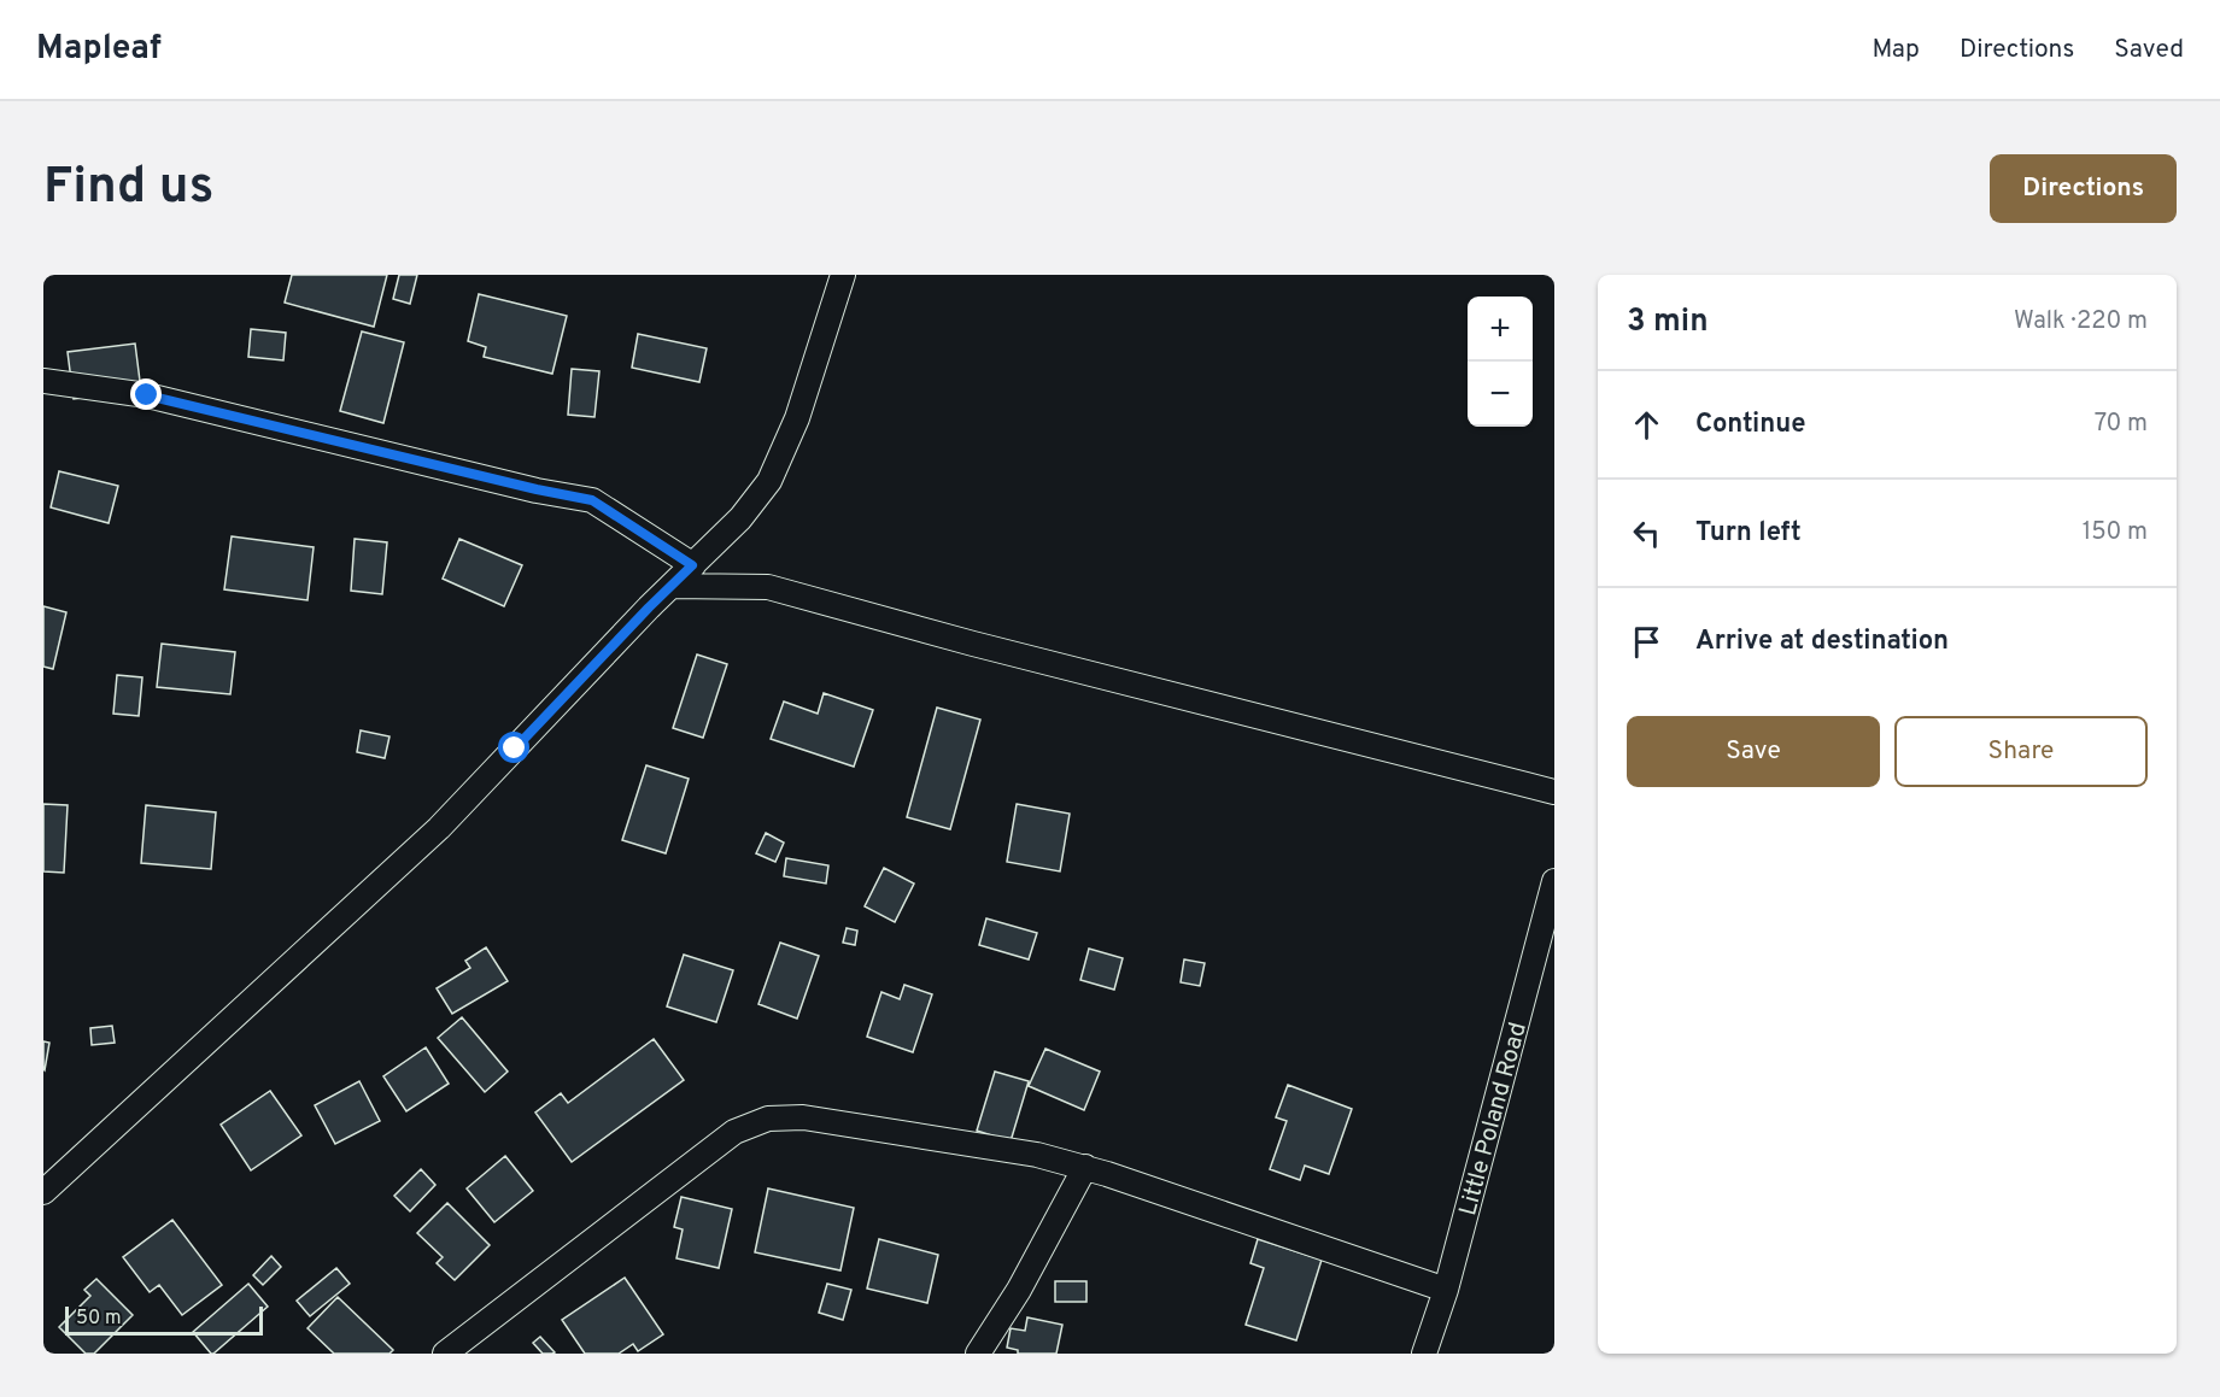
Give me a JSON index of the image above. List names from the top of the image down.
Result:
{
  "streets": {
    "street": ["Little Poland Road"]
  },
  "scale_bar": "50 m",
  "page": {
    "header": "Mapleaf",
    "nav": ["Map", "Directions", "Saved"],
    "buttons": [
      "Directions",
      ["Save", "Share"]
    ],
    "title": "Find us",
    "heading": ["3 min", "Walk · 220 m"],
    "map_buttons": ["+", "−"],
    "list": [
      ["Continue", "70 m"],
      ["Turn left", "150 m"],
      "Arrive at destination"
    ],
    "scale": "50 m"
  }
}
